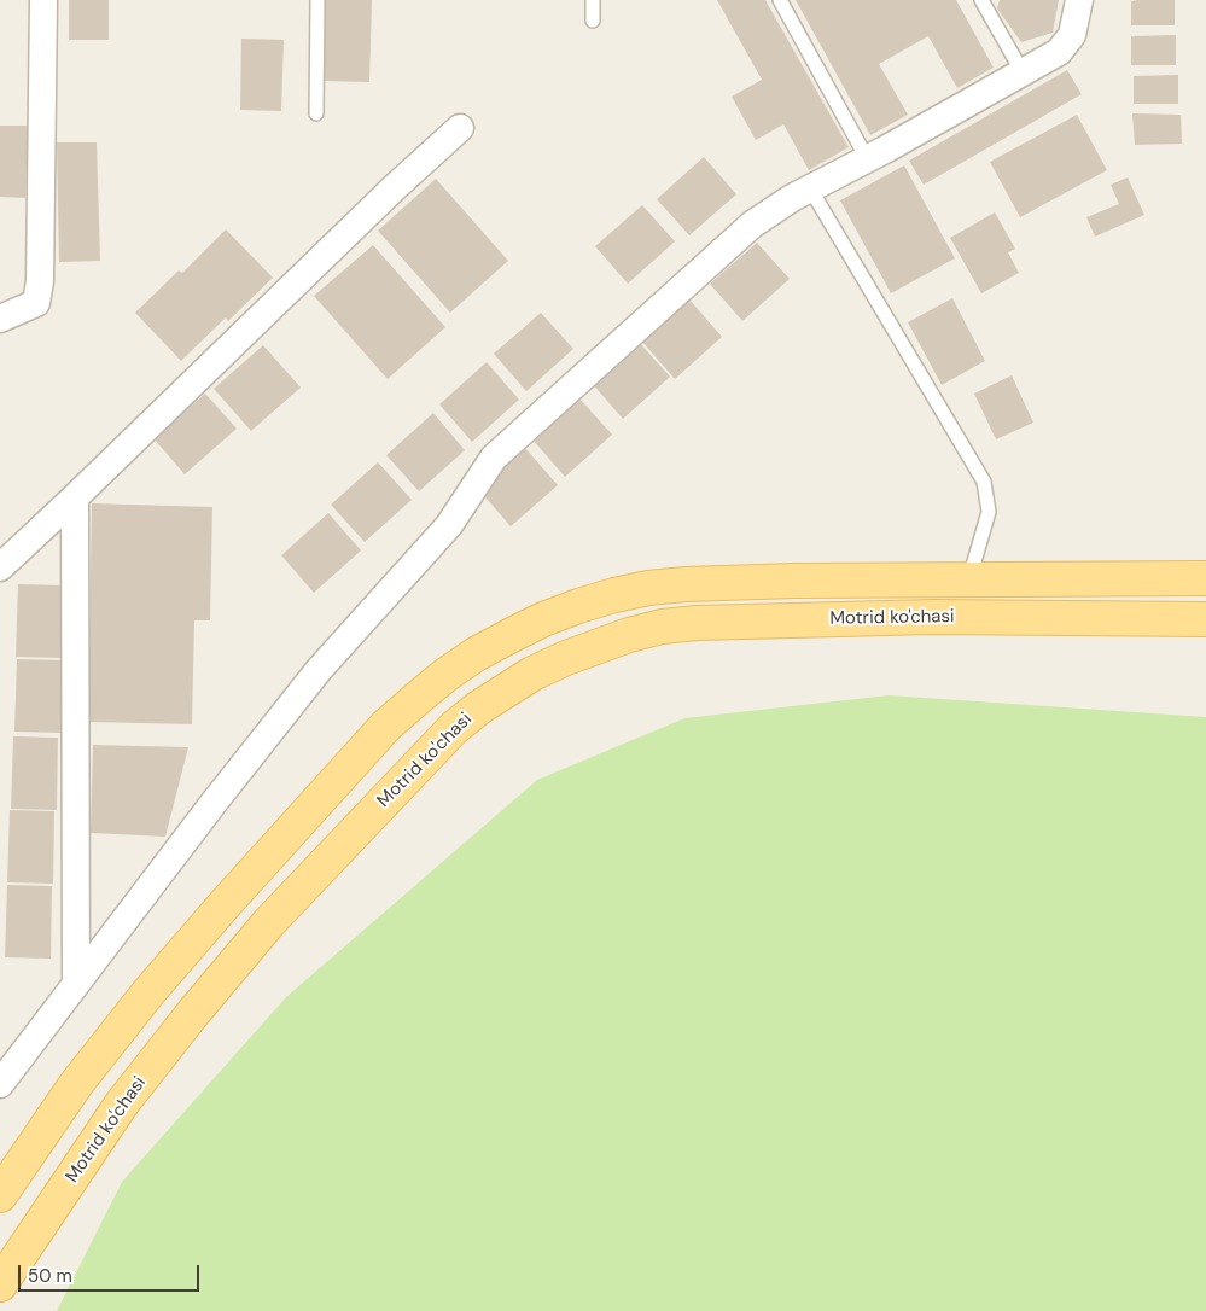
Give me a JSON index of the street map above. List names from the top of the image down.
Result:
{
  "streets": {
    "main road": ["Motrid ko'chasi"]
  },
  "scale_bar": "50 m"
}
